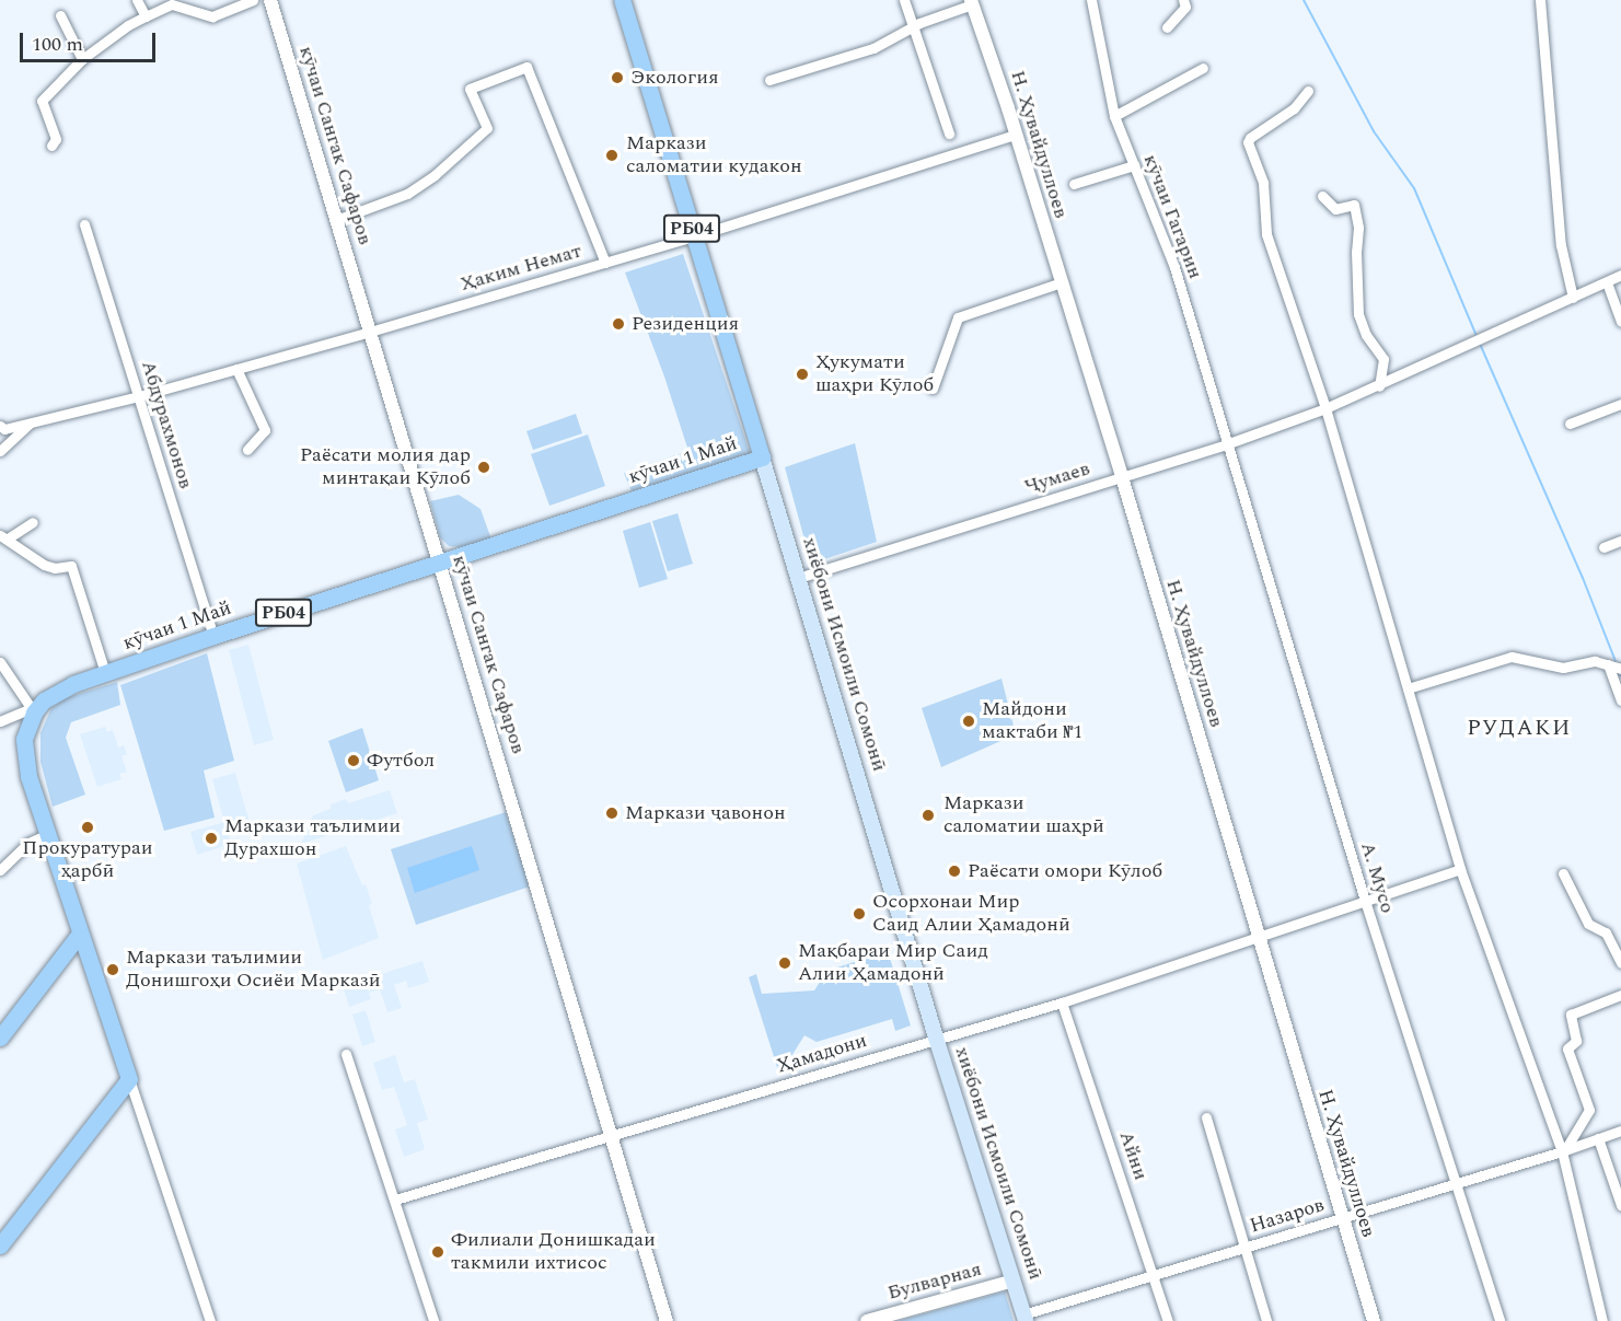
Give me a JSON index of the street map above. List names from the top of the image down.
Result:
{
  "streets": {
    "main road": ["РБ04", "кӯчаи 1 Май", "хиёбони Исмоили Сомонӣ"],
    "street": [
      "Н. Ҳувайдуллоев",
      "кӯчаи Сангак Сафаров",
      "кӯчаи Гагарин",
      "Ҳаким Немат",
      "Абдурахмонов",
      "Ҷумаев",
      "А. Мусо",
      "Ҳамадони",
      "Айни",
      "Назаров",
      "Булварная"
    ]
  },
  "crossings": [
    ["Н. Ҳувайдуллоев", "Ҳаким Немат"],
    ["Н. Ҳувайдуллоев", "Ҷумаев"],
    ["Н. Ҳувайдуллоев", "Ҳамадони"],
    ["Н. Ҳувайдуллоев", "Назаров"],
    ["кӯчаи Сангак Сафаров", "Ҳаким Немат"],
    ["кӯчаи Сангак Сафаров", "кӯчаи 1 Май"],
    ["кӯчаи Сангак Сафаров", "Ҳамадони"],
    ["кӯчаи Гагарин", "Ҷумаев"],
    ["кӯчаи Гагарин", "А. Мусо"],
    ["Ҳаким Немат", "Абдурахмонов"],
    ["Ҳаким Немат", "хиёбони Исмоили Сомонӣ"],
    ["Абдурахмонов", "кӯчаи 1 Май"],
    ["кӯчаи 1 Май", "хиёбони Исмоили Сомонӣ"],
    ["Ҷумаев", "хиёбони Исмоили Сомонӣ"],
    ["Ҷумаев", "А. Мусо"],
    ["хиёбони Исмоили Сомонӣ", "Ҳамадони"],
    ["хиёбони Исмоили Сомонӣ", "Назаров"],
    ["хиёбони Исмоили Сомонӣ", "Булварная"],
    ["А. Мусо", "Ҳамадони"],
    ["А. Мусо", "Назаров"],
    ["Ҳамадони", "Айни"],
    ["Айни", "Назаров"]
  ],
  "districts": ["РУДАКИ"],
  "places": [
    "Экология",
    "Маркази саломатии кудакон",
    "Резиденция",
    "Ҳукумати шаҳри Кӯлоб",
    "Раёсати молия дар минтақаи Кӯлоб",
    "Майдони мактаби №1",
    "Футбол",
    "Маркази ҷавонон",
    "Маркази саломатии шаҳрӣ",
    "Прокуратураи ҳарбӣ",
    "Маркази таълимии Дурахшон",
    "Раёсати омори Кӯлоб",
    "Осорхонаи Мир Саид Алии Ҳамадонӣ",
    "Мақбараи Мир Саид Алии Ҳамадонӣ",
    "Маркази таълимии Донишгоҳи Осиёи Марказӣ",
    "Филиали Донишкадаи такмили ихтисос"
  ],
  "scale_bar": "100 m"
}
